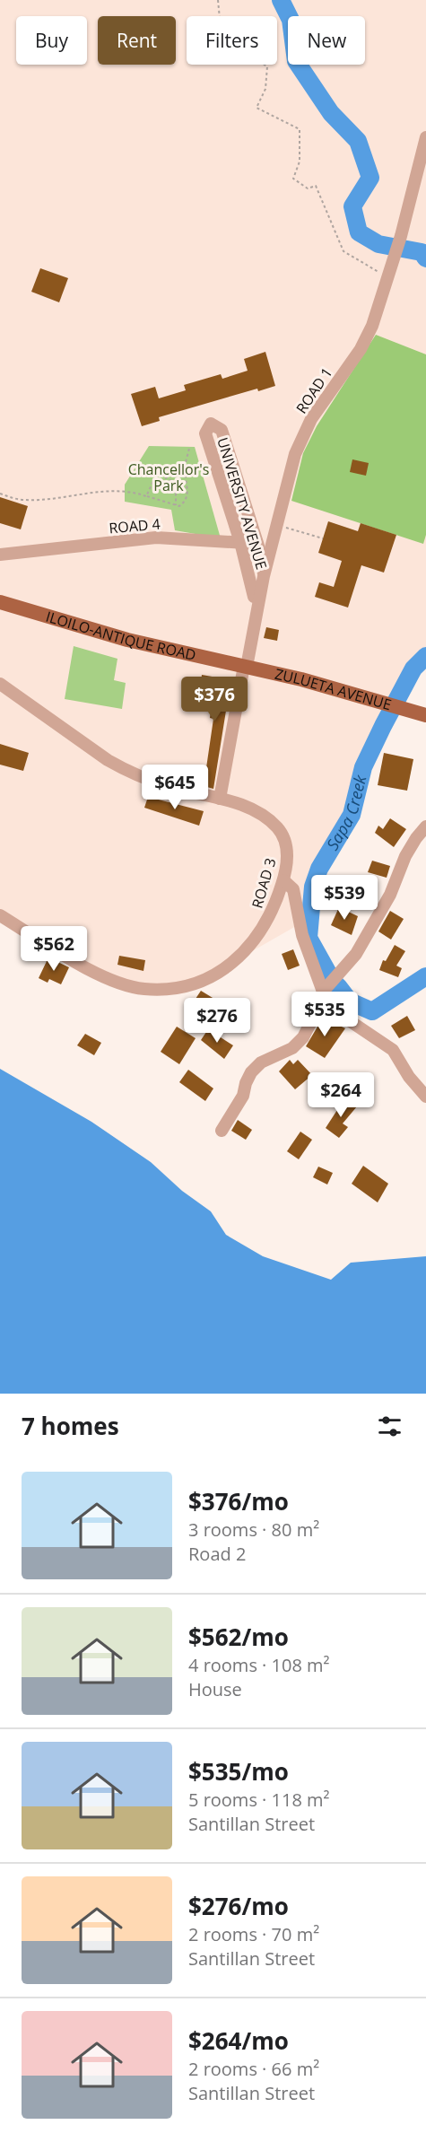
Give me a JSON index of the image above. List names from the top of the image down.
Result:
{
  "streets": {
    "main road": ["ILOILO-ANTIQUE ROAD", "ZULUETA AVENUE"],
    "street": [
      "ROAD 1",
      "UNIVERSITY AVENUE",
      "ROAD 4",
      "ROAD 3"
    ]
  },
  "crossings": [
    ["ROAD 1", "UNIVERSITY AVENUE"],
    ["ROAD 1", "ROAD 4"],
    ["ROAD 1", "ILOILO-ANTIQUE ROAD"],
    ["ROAD 1", "ZULUETA AVENUE"],
    ["UNIVERSITY AVENUE", "ROAD 4"],
    ["ILOILO-ANTIQUE ROAD", "ZULUETA AVENUE"]
  ],
  "water": ["Sapa Creek"],
  "parks": ["Chancellor's Park"],
  "page": {
    "chip": [
      "Buy",
      "Rent",
      "Filters",
      "New"
    ],
    "price": [
      "$376",
      "$645",
      "$539",
      "$562",
      "$535",
      "$276",
      "$264"
    ],
    "heading": "7 homes",
    "list": [
      {
        "name": "$376/mo",
        "note": "3 rooms · 80 m² · Road 2"
      },
      {
        "name": "$562/mo",
        "note": "4 rooms · 108 m² · House"
      },
      {
        "name": "$535/mo",
        "note": "5 rooms · 118 m² · Santillan Street"
      },
      {
        "name": "$276/mo",
        "note": "2 rooms · 70 m² · Santillan Street"
      },
      {
        "name": "$264/mo",
        "note": "2 rooms · 66 m² · Santillan Street"
      }
    ]
  }
}
